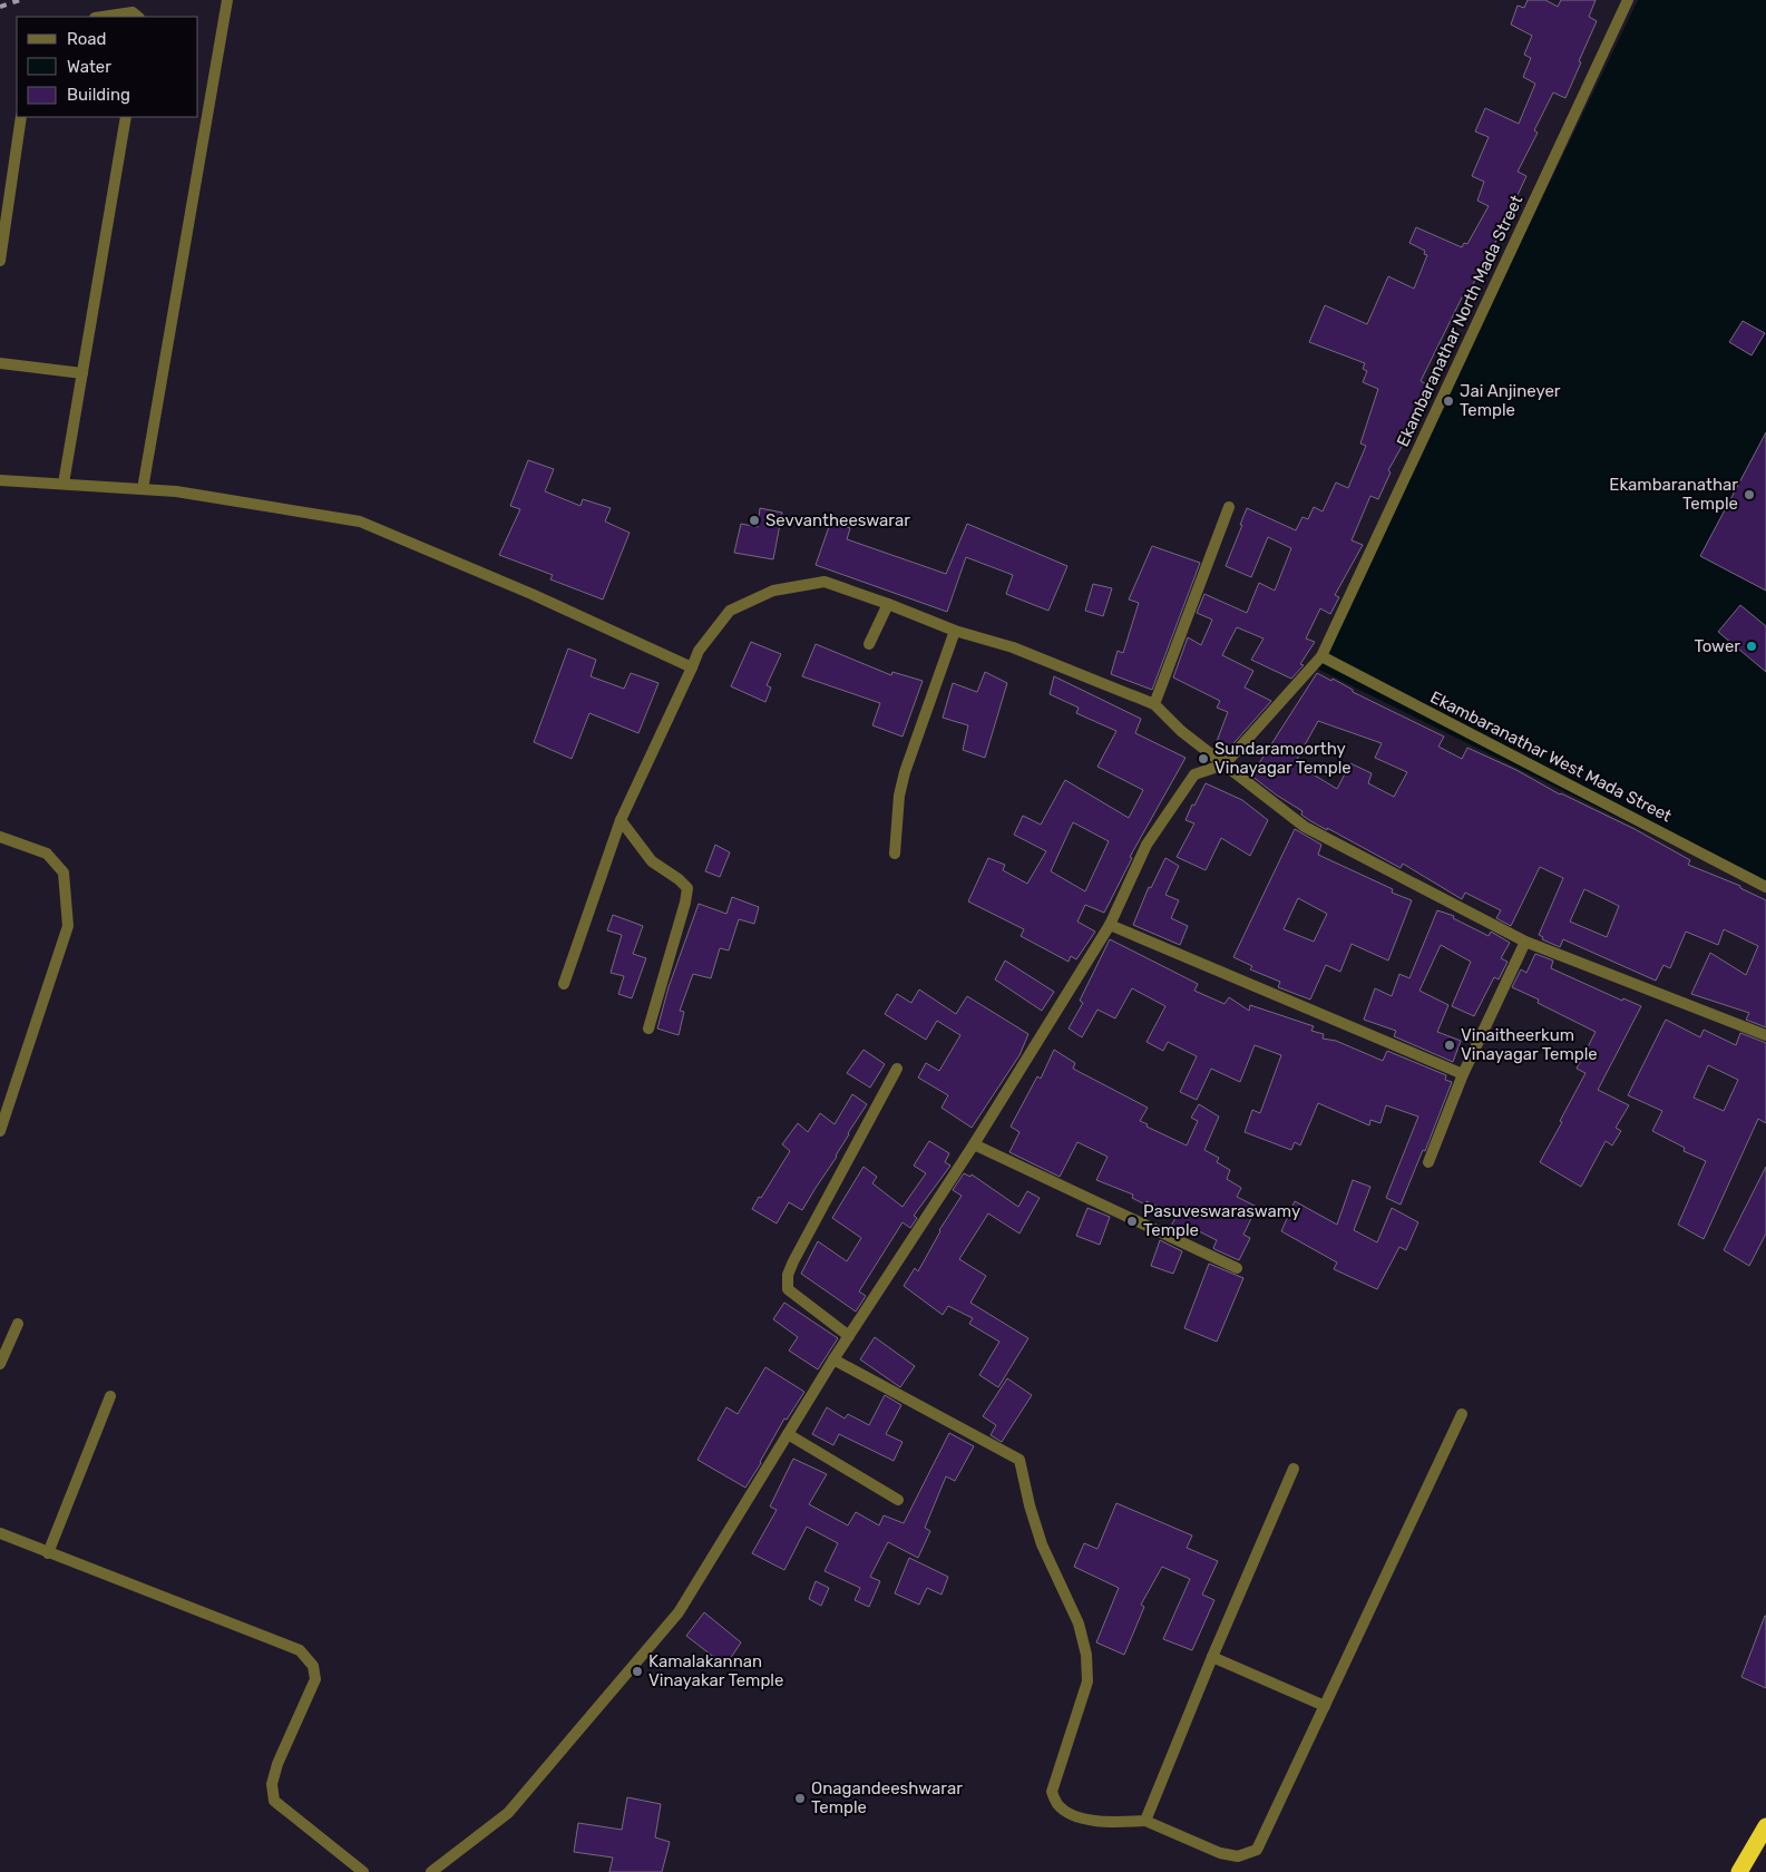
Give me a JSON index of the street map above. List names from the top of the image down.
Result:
{
  "streets": {
    "street": ["Ekambaranathar North Mada Street", "Ekambaranathar West Mada Street"]
  },
  "crossings": [
    ["Ekambaranathar North Mada Street", "Ekambaranathar West Mada Street"]
  ],
  "places": [
    "Jai Anjineyer Temple",
    "Ekambaranathar Temple",
    "Sevvantheeswarar",
    "Tower",
    "Sundaramoorthy Vinayagar Temple",
    "Vinaitheerkum Vinayagar Temple",
    "Pasuveswaraswamy Temple",
    "Kamalakannan Vinayakar Temple",
    "Onagandeeshwarar Temple"
  ],
  "legend": ["Road", "Water", "Building"]
}
